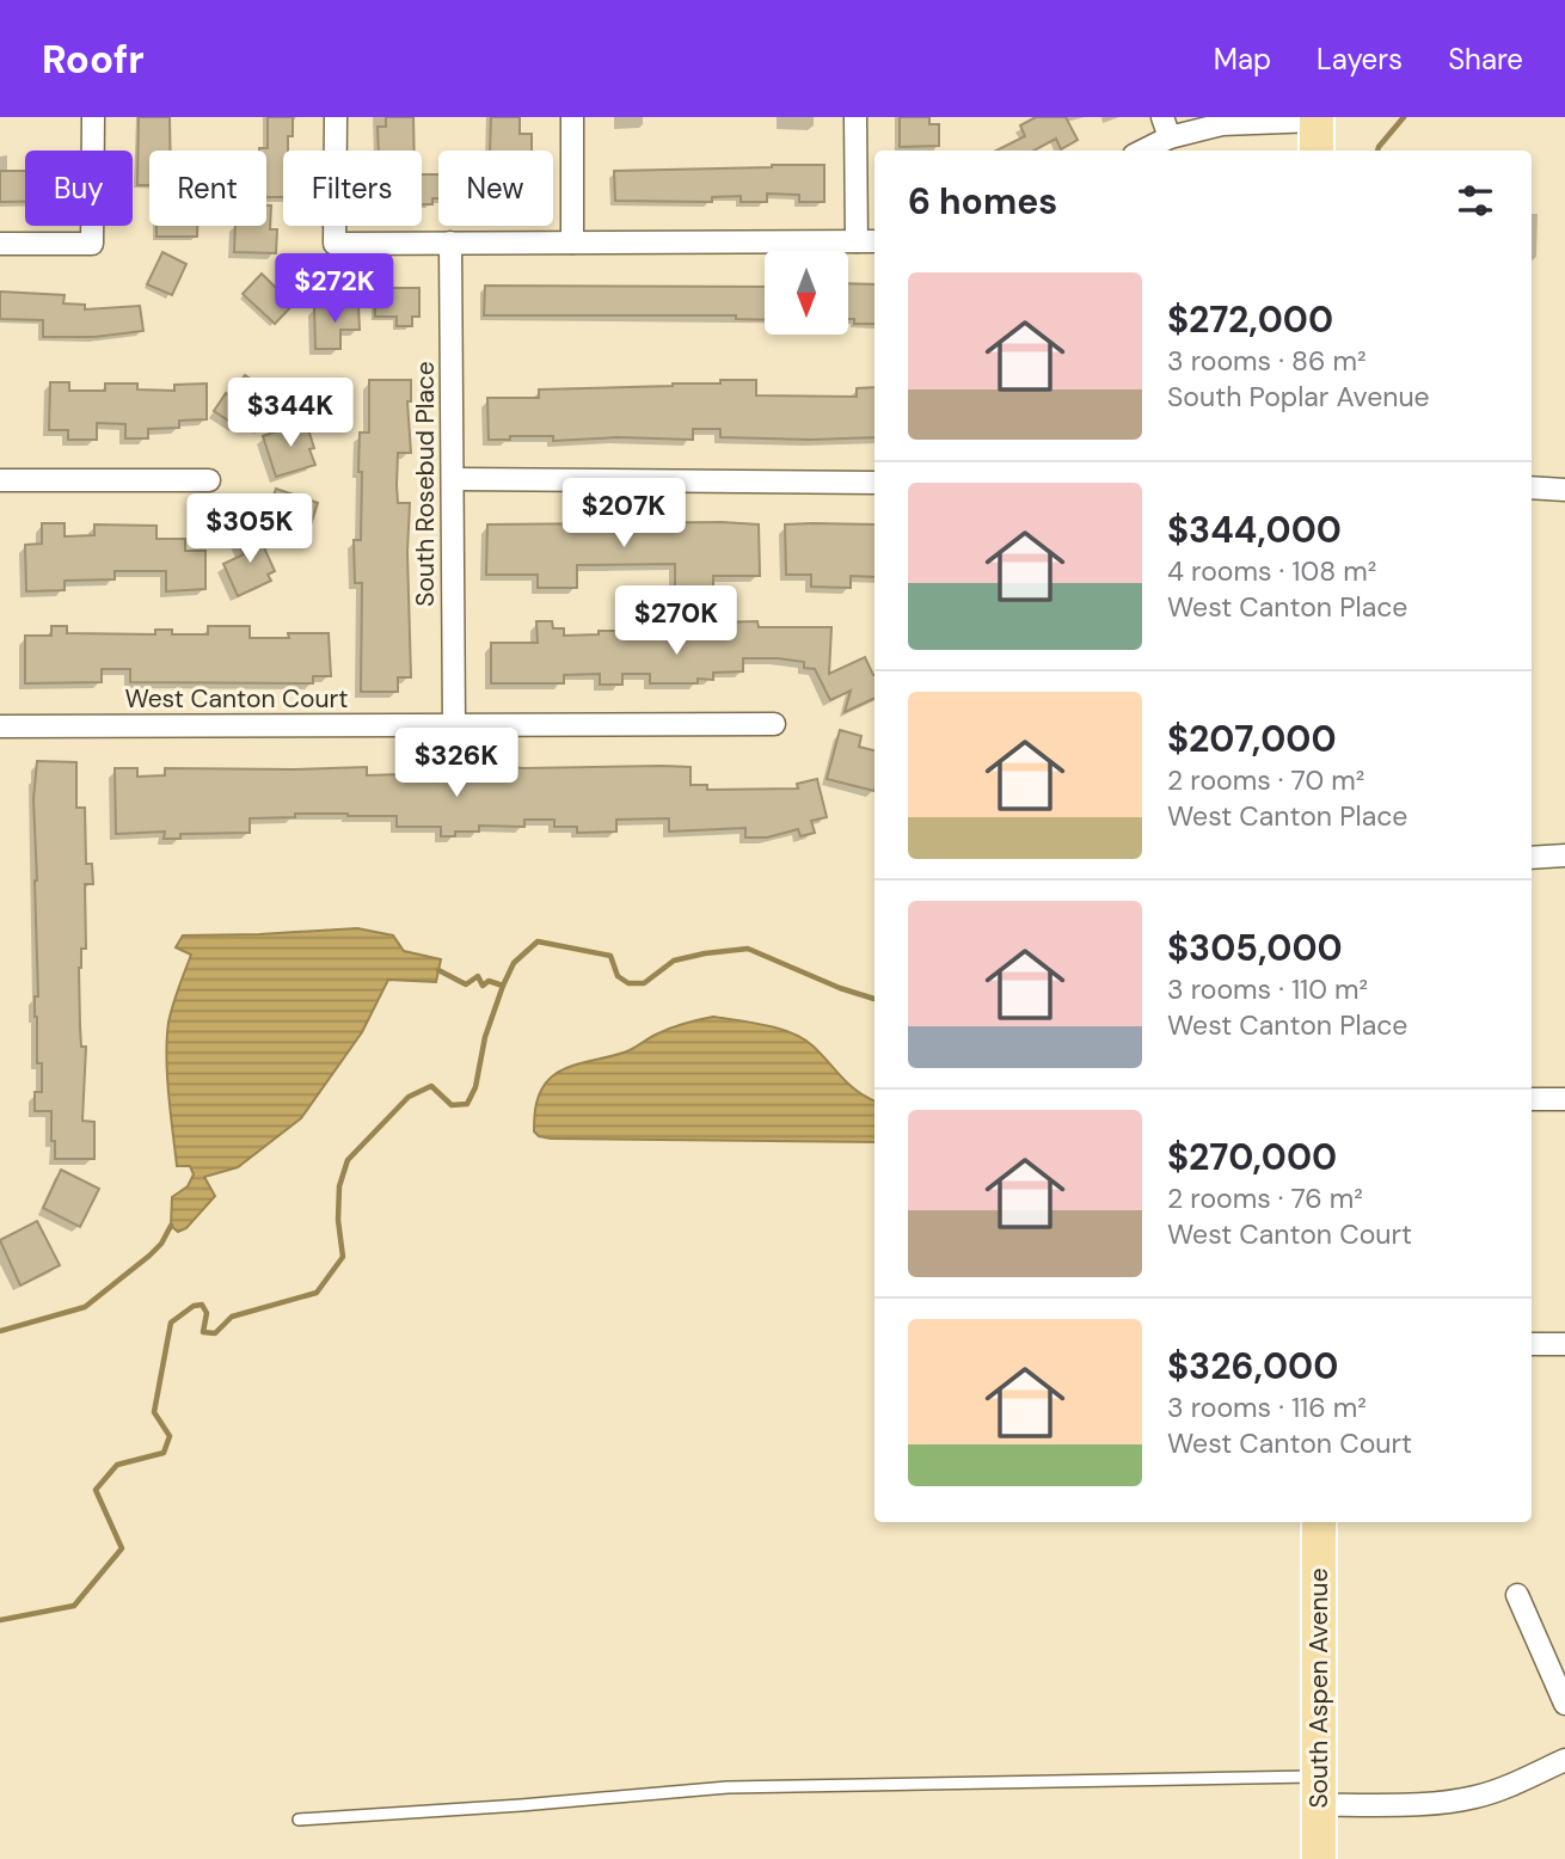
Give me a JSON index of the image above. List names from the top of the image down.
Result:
{
  "streets": {
    "main road": ["South Aspen Avenue"],
    "street": ["South Rosebud Place", "West Canton Court"]
  },
  "crossings": [
    ["South Rosebud Place", "West Canton Court"]
  ],
  "north": "bottom",
  "page": {
    "header": "Roofr",
    "nav": ["Map", "Layers", "Share"],
    "chip": [
      "Buy",
      "Rent",
      "Filters",
      "New"
    ],
    "heading": "6 homes",
    "list": [
      {
        "name": "$272,000",
        "note": "3 rooms · 86 m² · South Poplar Avenue"
      },
      {
        "name": "$344,000",
        "note": "4 rooms · 108 m² · West Canton Place"
      },
      {
        "name": "$207,000",
        "note": "2 rooms · 70 m² · West Canton Place"
      },
      {
        "name": "$305,000",
        "note": "3 rooms · 110 m² · West Canton Place"
      },
      {
        "name": "$270,000",
        "note": "2 rooms · 76 m² · West Canton Court"
      },
      {
        "name": "$326,000",
        "note": "3 rooms · 116 m² · West Canton Court"
      }
    ],
    "price": [
      "$272K",
      "$344K",
      "$207K",
      "$305K",
      "$270K",
      "$326K"
    ]
  }
}
